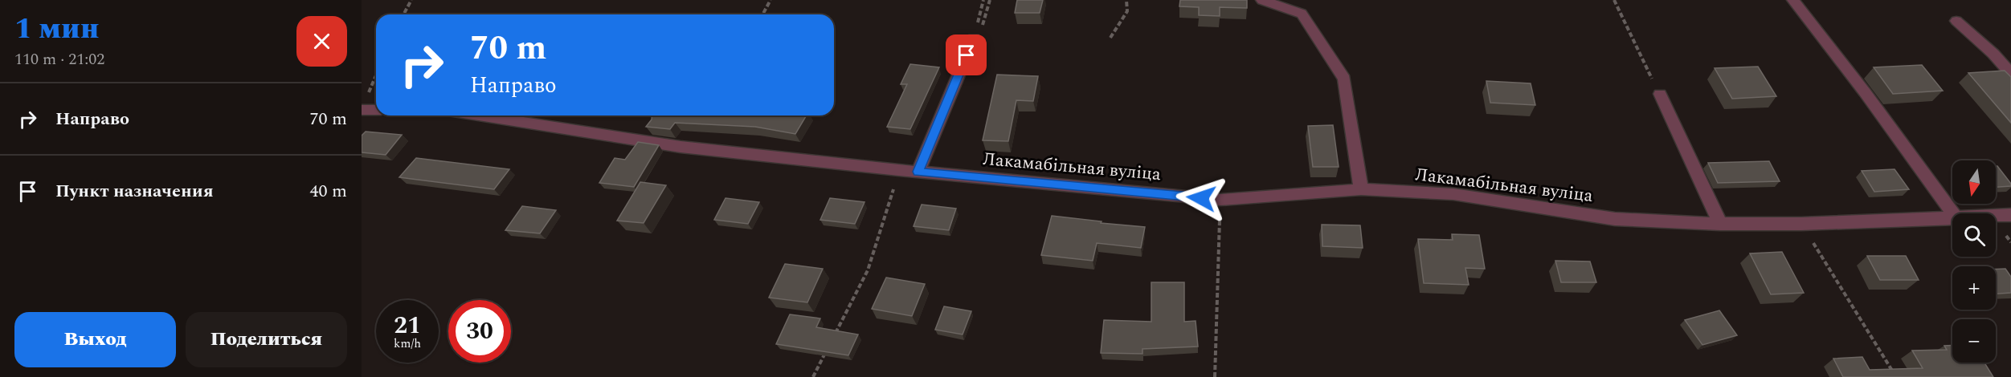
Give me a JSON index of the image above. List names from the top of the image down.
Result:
{
  "streets": {
    "street": ["Лакамабільная вуліца"]
  },
  "north": "bottom",
  "page": {
    "heading": ["1 мин", "110 m · 21:02"],
    "turn": ["70 m", "Направо"],
    "list": [
      {
        "name": "Направо",
        "value": "70 m"
      },
      {
        "name": "Пункт назначения",
        "value": "40 m"
      }
    ],
    "map_buttons": ["+", "−"],
    "speed": "21 km/h",
    "limit": "30",
    "buttons": ["Выход", "Поделиться"]
  }
}
